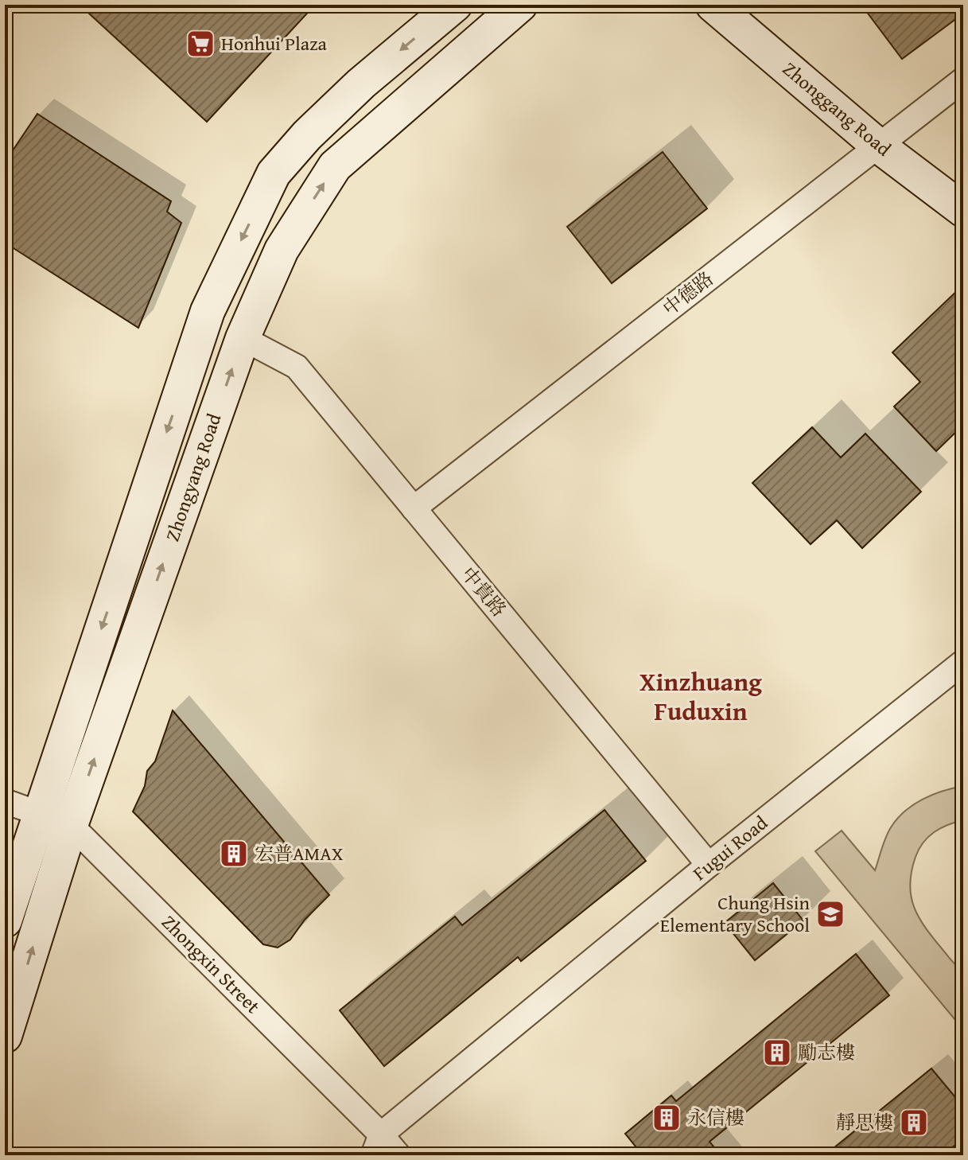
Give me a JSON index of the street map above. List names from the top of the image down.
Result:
{
  "streets": {
    "street": [
      "Zhonggang Road",
      "中德路",
      "Zhongyang Road",
      "中貴路",
      "Fugui Road",
      "Zhongxin Street"
    ]
  },
  "crossings": [
    ["Zhonggang Road", "中德路"],
    ["中德路", "中貴路"],
    ["Zhongyang Road", "中貴路"],
    ["Zhongyang Road", "Zhongxin Street"],
    ["中貴路", "Fugui Road"],
    ["Fugui Road", "Zhongxin Street"]
  ],
  "districts": ["Xinzhuang Fuduxin"],
  "places": {
    "supermarket": ["Honhui Plaza"],
    "building": [
      "宏普AMAX",
      "勵志樓",
      "永信樓",
      "靜思樓"
    ],
    "school or university": ["Chung Hsin Elementary School"]
  }
}
